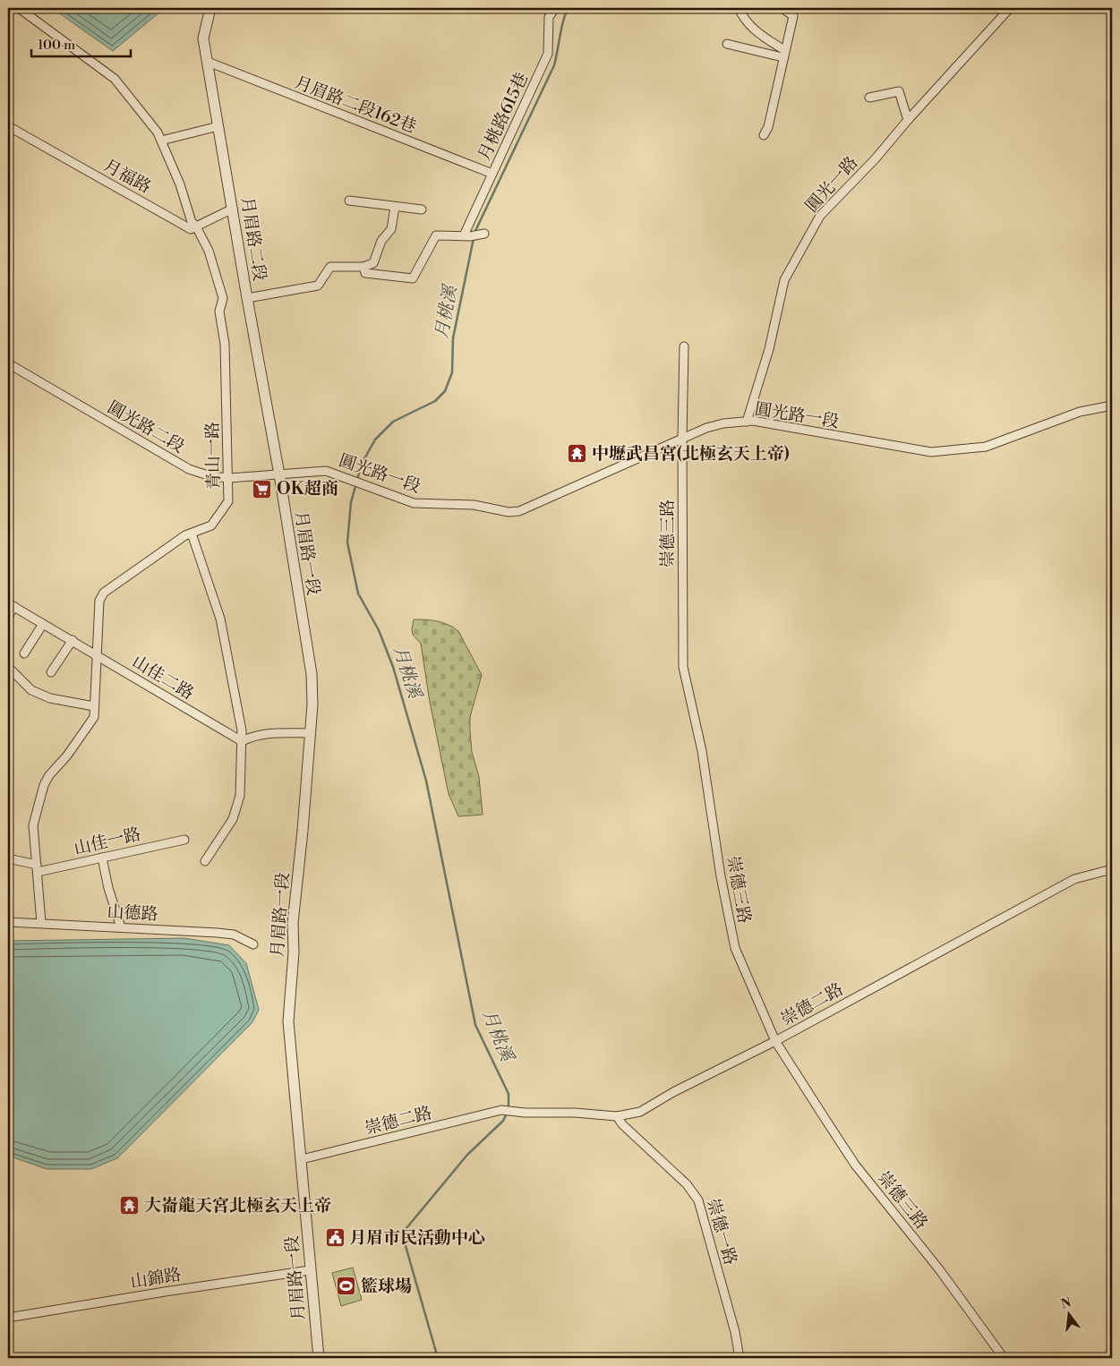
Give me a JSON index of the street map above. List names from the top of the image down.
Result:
{
  "streets": {
    "street": [
      "月眉路二段162巷",
      "月桃路615巷",
      "月福路",
      "圓光一路",
      "月眉路二段",
      "圓光路一段",
      "圓光路二段",
      "青山一路",
      "崇德三路",
      "月眉路一段",
      "山佳二路",
      "山佳一路",
      "山德路",
      "崇德二路",
      "崇德一路",
      "山錦路"
    ]
  },
  "crossings": [
    ["月眉路二段162巷", "月桃路615巷"],
    ["月眉路二段162巷", "月眉路二段"],
    ["月福路", "青山一路"],
    ["圓光一路", "圓光路一段"],
    ["月眉路二段", "圓光路一段"],
    ["月眉路二段", "圓光路二段"],
    ["月眉路二段", "月眉路一段"],
    ["圓光路一段", "圓光路二段"],
    ["圓光路一段", "崇德三路"],
    ["圓光路一段", "月眉路一段"],
    ["圓光路二段", "青山一路"],
    ["圓光路二段", "月眉路一段"],
    ["青山一路", "山佳二路"],
    ["青山一路", "山佳一路"],
    ["青山一路", "山德路"],
    ["崇德三路", "崇德二路"],
    ["月眉路一段", "崇德二路"],
    ["月眉路一段", "山錦路"],
    ["崇德二路", "崇德一路"]
  ],
  "water": ["月桃溪"],
  "places": {
    "temple": ["中壢武昌宮(北極玄天上帝)", "大崙龍天宮北極玄天上帝"],
    "supermarket": ["OK超商"],
    "public building": ["月眉市民活動中心"],
    "sports": ["籃球場"]
  },
  "scale_bar": "100 m",
  "north": "top"
}
